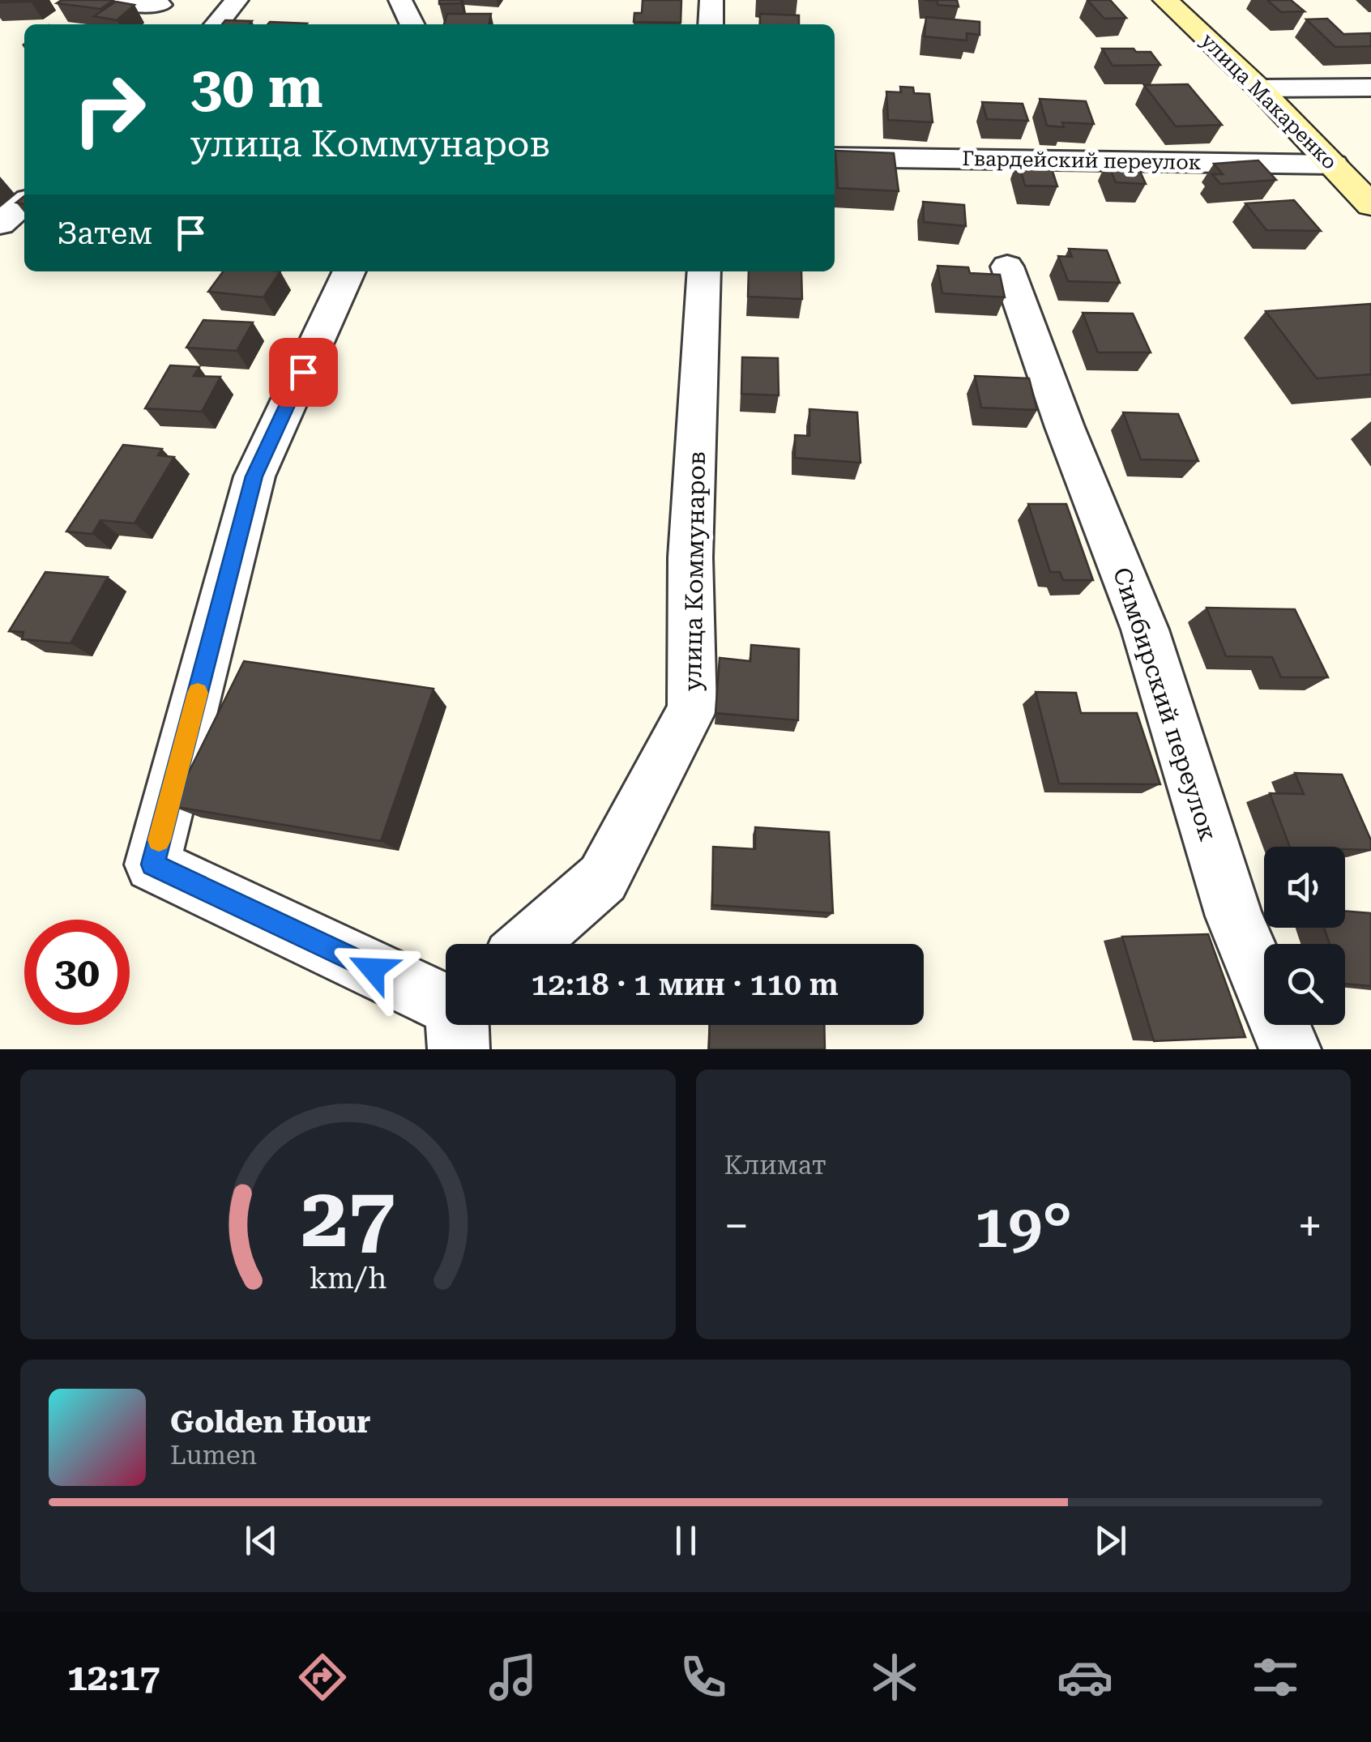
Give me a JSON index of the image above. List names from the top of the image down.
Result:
{
  "streets": {
    "main road": ["улица Макаренко"],
    "street": ["Гвардейский переулок", "улица Коммунаров", "Симбирский переулок"]
  },
  "crossings": [
    ["улица Макаренко", "Гвардейский переулок"]
  ],
  "page": {
    "turn": ["30 m", "улица Коммунаров"],
    "then": "Затем",
    "limit": "30",
    "trip": "12:18 · 1 мин · 110 m",
    "tile": "Климат",
    "heat": ["−", "19°", "+"],
    "song": ["Golden Hour", "Lumen"],
    "tabs": "12:17",
    "gauge": ["27", "km/h"]
  }
}
